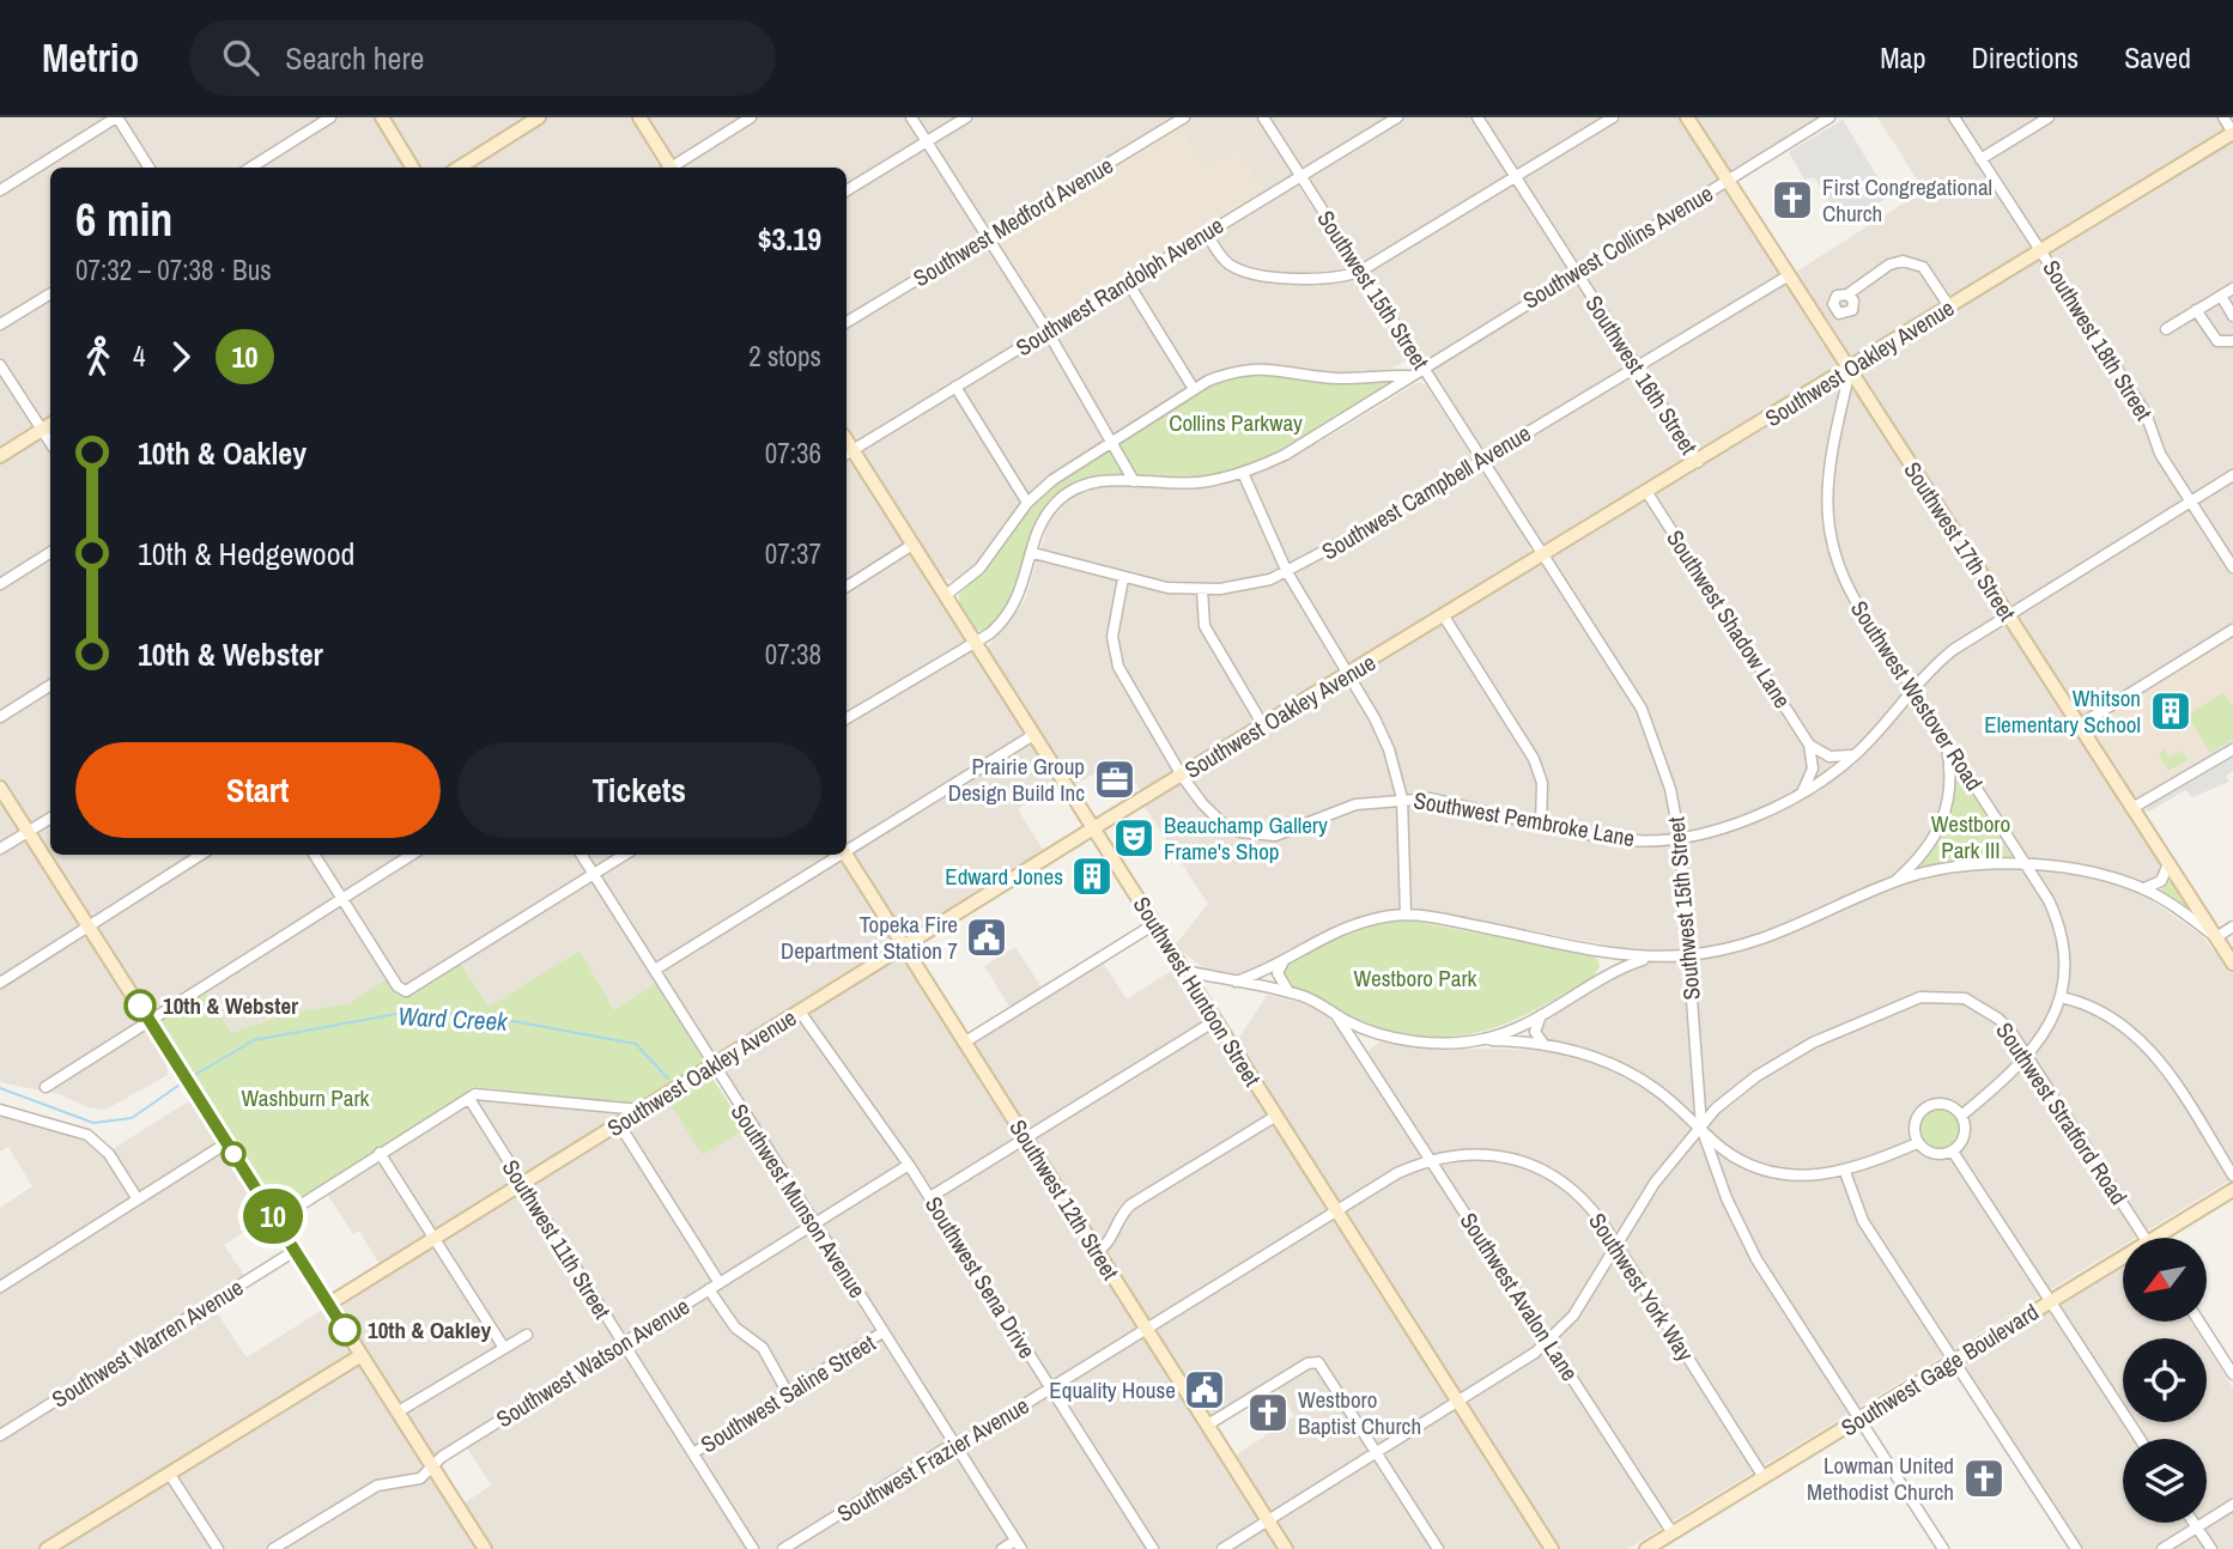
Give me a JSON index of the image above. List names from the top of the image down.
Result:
{
  "streets": {
    "main road": [
      "Southwest Oakley Avenue",
      "Southwest 17th Street",
      "Southwest Huntoon Street",
      "Southwest 12th Street",
      "Southwest Gage Boulevard"
    ],
    "street": [
      "Southwest Medford Avenue",
      "Southwest Collins Avenue",
      "Southwest Randolph Avenue",
      "Southwest 15th Street",
      "Southwest 18th Street",
      "Southwest 16th Street",
      "Southwest Campbell Avenue",
      "Southwest Shadow Lane",
      "Southwest Westover Road",
      "Southwest Pembroke Lane",
      "Southwest Stratford Road",
      "Southwest Munson Avenue",
      "Southwest 11th Street",
      "Southwest Sena Drive",
      "Southwest York Way",
      "Southwest Avalon Lane",
      "Southwest Warren Avenue",
      "Southwest Watson Avenue",
      "Southwest Saline Street",
      "Southwest Frazier Avenue"
    ]
  },
  "crossings": [
    ["Southwest Collins Avenue", "Southwest 15th Street"],
    ["Southwest Collins Avenue", "Southwest 16th Street"],
    ["Southwest Collins Avenue", "Southwest Campbell Avenue"],
    ["Southwest Collins Avenue", "Southwest 17th Street"],
    ["Southwest Collins Avenue", "Southwest Huntoon Street"],
    ["Southwest Randolph Avenue", "Southwest 15th Street"],
    ["Southwest Randolph Avenue", "Southwest Huntoon Street"],
    ["Southwest 15th Street", "Southwest Oakley Avenue"],
    ["Southwest 15th Street", "Southwest Campbell Avenue"],
    ["Southwest 15th Street", "Southwest Pembroke Lane"],
    ["Southwest 15th Street", "Southwest Stratford Road"],
    ["Southwest 15th Street", "Southwest Gage Boulevard"],
    ["Southwest 18th Street", "Southwest Oakley Avenue"],
    ["Southwest 18th Street", "Southwest Pembroke Lane"],
    ["Southwest Oakley Avenue", "Southwest 16th Street"],
    ["Southwest Oakley Avenue", "Southwest 17th Street"],
    ["Southwest Oakley Avenue", "Southwest Shadow Lane"],
    ["Southwest Oakley Avenue", "Southwest Westover Road"],
    ["Southwest Oakley Avenue", "Southwest Pembroke Lane"],
    ["Southwest Oakley Avenue", "Southwest Huntoon Street"],
    ["Southwest Oakley Avenue", "Southwest 12th Street"],
    ["Southwest Oakley Avenue", "Southwest Munson Avenue"],
    ["Southwest Oakley Avenue", "Southwest 11th Street"],
    ["Southwest Oakley Avenue", "Southwest Sena Drive"],
    ["Southwest 16th Street", "Southwest Campbell Avenue"],
    ["Southwest Campbell Avenue", "Southwest 17th Street"],
    ["Southwest Campbell Avenue", "Southwest Pembroke Lane"],
    ["Southwest 17th Street", "Southwest Westover Road"],
    ["Southwest 17th Street", "Southwest Pembroke Lane"],
    ["Southwest Westover Road", "Southwest Pembroke Lane"],
    ["Southwest Westover Road", "Southwest Stratford Road"],
    ["Southwest Huntoon Street", "Southwest Stratford Road"],
    ["Southwest Huntoon Street", "Southwest York Way"],
    ["Southwest Huntoon Street", "Southwest Frazier Avenue"],
    ["Southwest Stratford Road", "Southwest 12th Street"],
    ["Southwest Stratford Road", "Southwest York Way"],
    ["Southwest Stratford Road", "Southwest Avalon Lane"],
    ["Southwest 12th Street", "Southwest Frazier Avenue"],
    ["Southwest Munson Avenue", "Southwest Watson Avenue"],
    ["Southwest Munson Avenue", "Southwest Saline Street"],
    ["Southwest Munson Avenue", "Southwest Frazier Avenue"],
    ["Southwest 11th Street", "Southwest Watson Avenue"],
    ["Southwest 11th Street", "Southwest Saline Street"],
    ["Southwest Sena Drive", "Southwest Watson Avenue"],
    ["Southwest Sena Drive", "Southwest Frazier Avenue"],
    ["Southwest York Way", "Southwest Avalon Lane"],
    ["Southwest York Way", "Southwest Gage Boulevard"],
    ["Southwest York Way", "Southwest Frazier Avenue"],
    ["Southwest Avalon Lane", "Southwest Gage Boulevard"]
  ],
  "water": ["Ward Creek"],
  "parks": [
    "Collins Parkway",
    "Westboro Park III",
    "Westboro Park",
    "Washburn Park"
  ],
  "places": {
    "church": ["First Congregational Church", "Westboro Baptist Church", "Lowman United Methodist Church"],
    "building": ["Whitson Elementary School", "Edward Jones"],
    "office": ["Prairie Group Design Build Inc"],
    "theatre": ["Beauchamp Gallery Frame's Shop"],
    "public building": ["Topeka Fire Department Station 7", "Equality House"],
    "other": ["10th & Webster", "10th & Oakley"]
  },
  "lines": ["bus line 10"],
  "north": "bottom left",
  "page": {
    "header": "Metrio",
    "search": "Search here",
    "nav": ["Map", "Directions", "Saved"],
    "on_map": "10",
    "heading": ["6 min", "07:32 – 07:38 · Bus", "$3.19"],
    "legs": ["4", "10", "2 stops"],
    "list": [
      {
        "name": "10th & Oakley",
        "value": "07:36"
      },
      {
        "name": "10th & Hedgewood",
        "value": "07:37"
      },
      {
        "name": "10th & Webster",
        "value": "07:38"
      }
    ],
    "buttons": ["Start", "Tickets"]
  }
}
